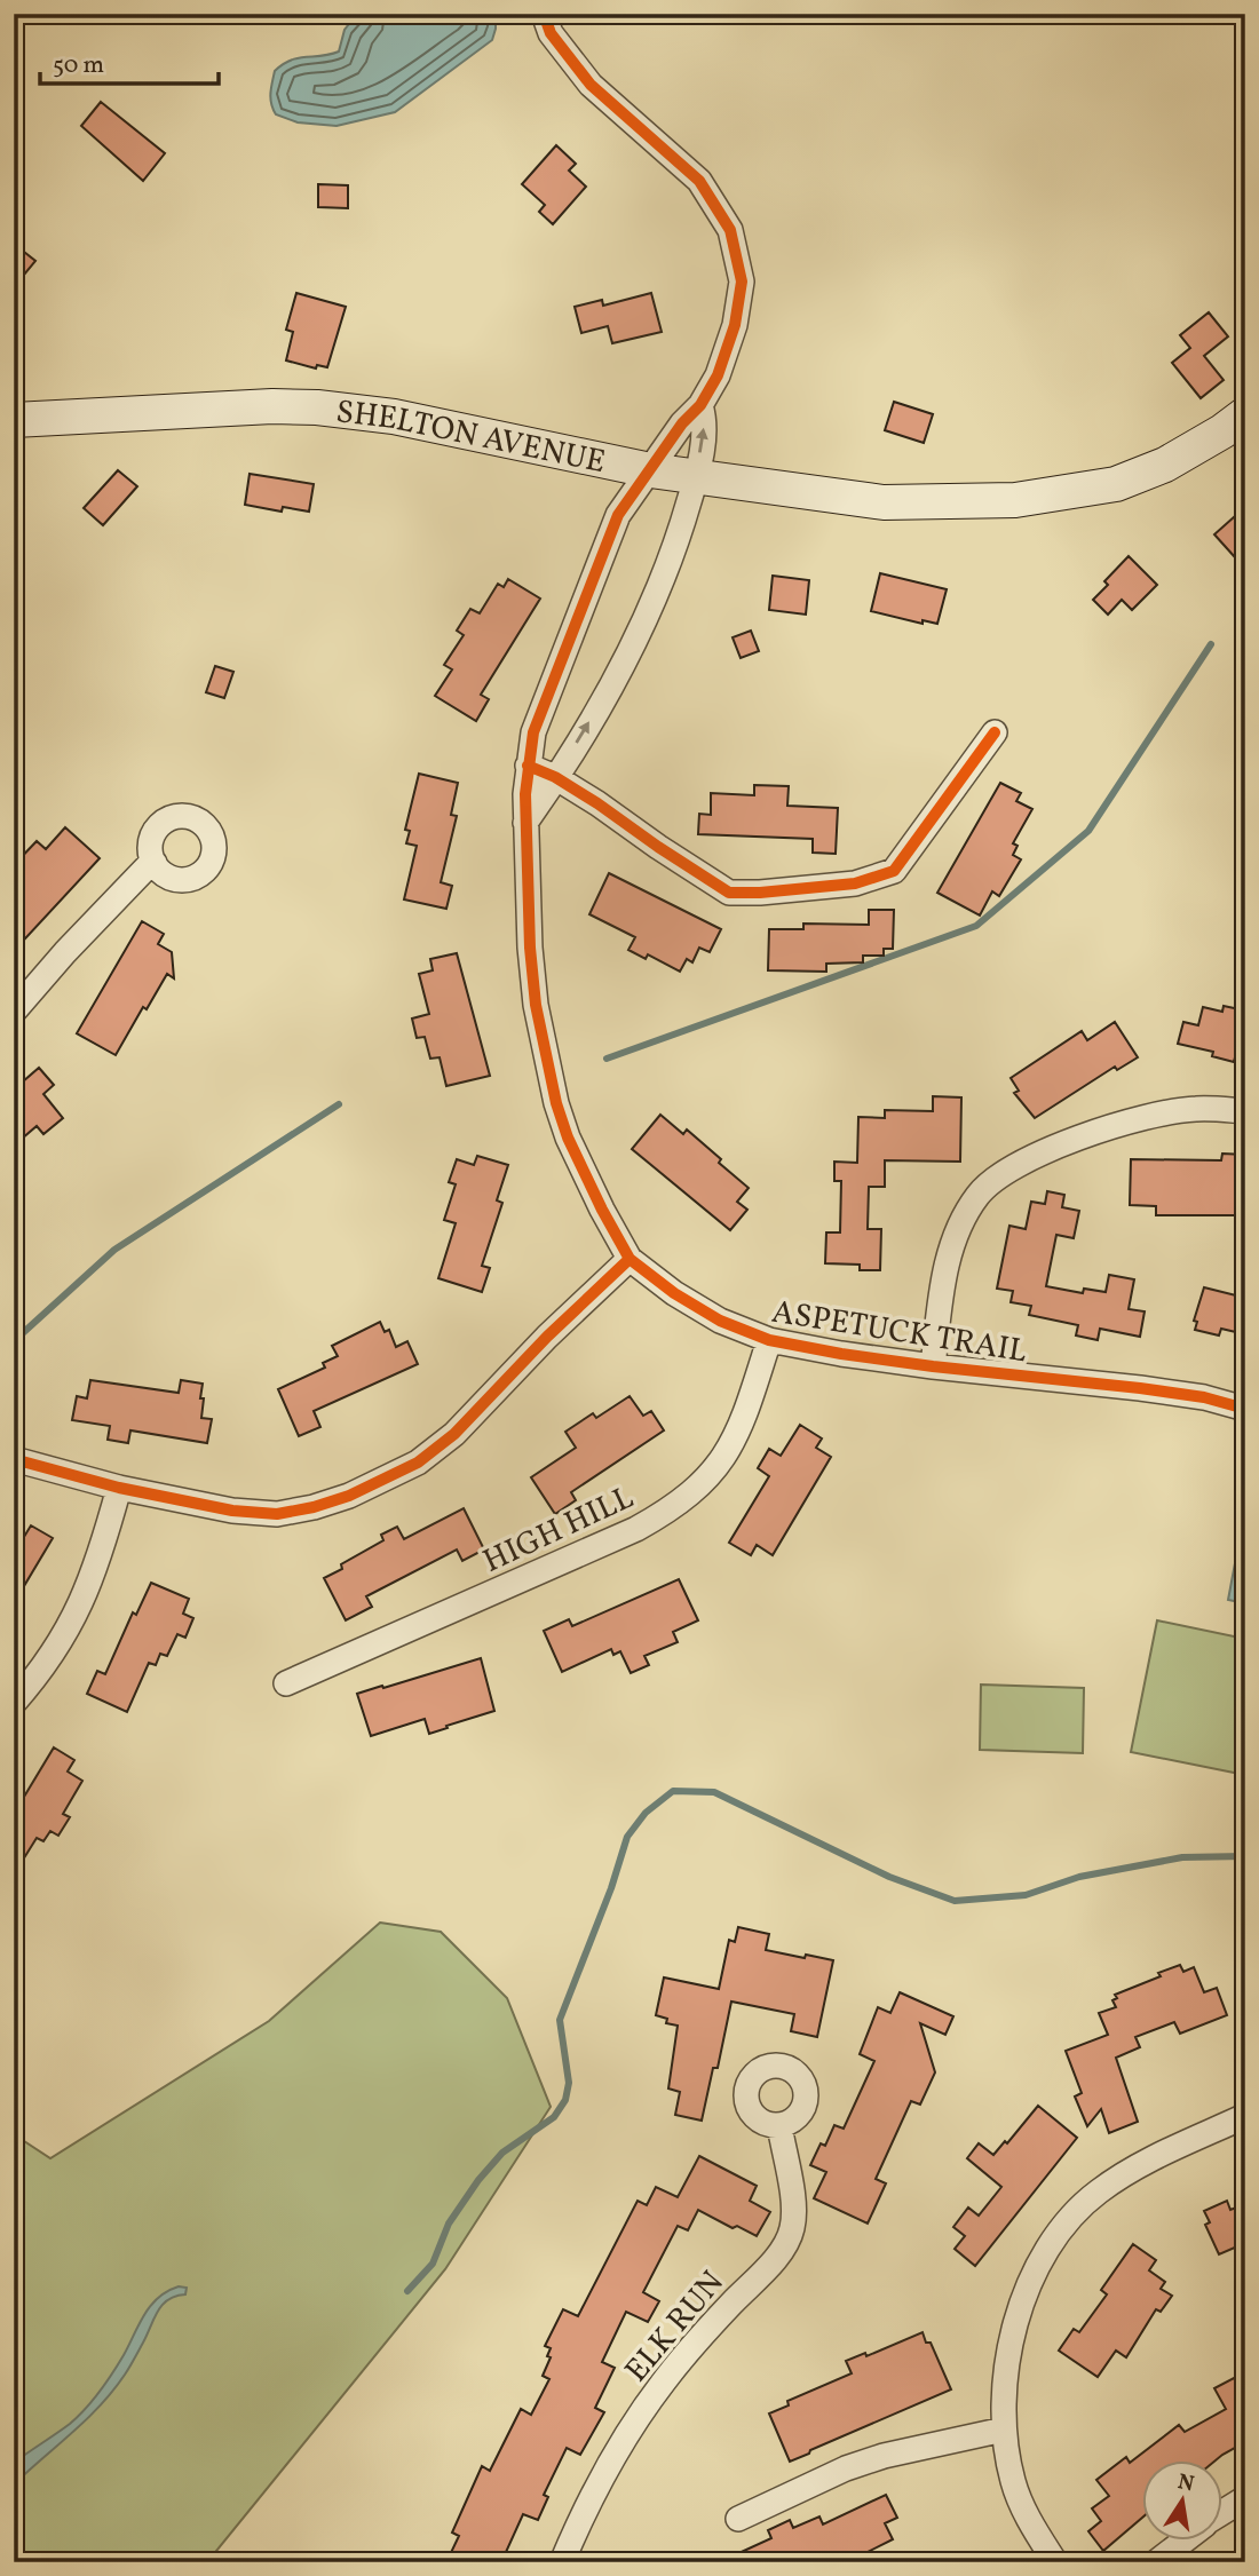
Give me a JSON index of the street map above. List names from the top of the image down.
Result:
{
  "streets": {
    "main road": ["SHELTON AVENUE"],
    "street": ["ASPETUCK TRAIL", "HIGH HILL", "ELK RUN"]
  },
  "crossings": [
    ["SHELTON AVENUE", "ASPETUCK TRAIL"],
    ["ASPETUCK TRAIL", "HIGH HILL"]
  ],
  "scale_bar": "50 m",
  "north": "top"
}
